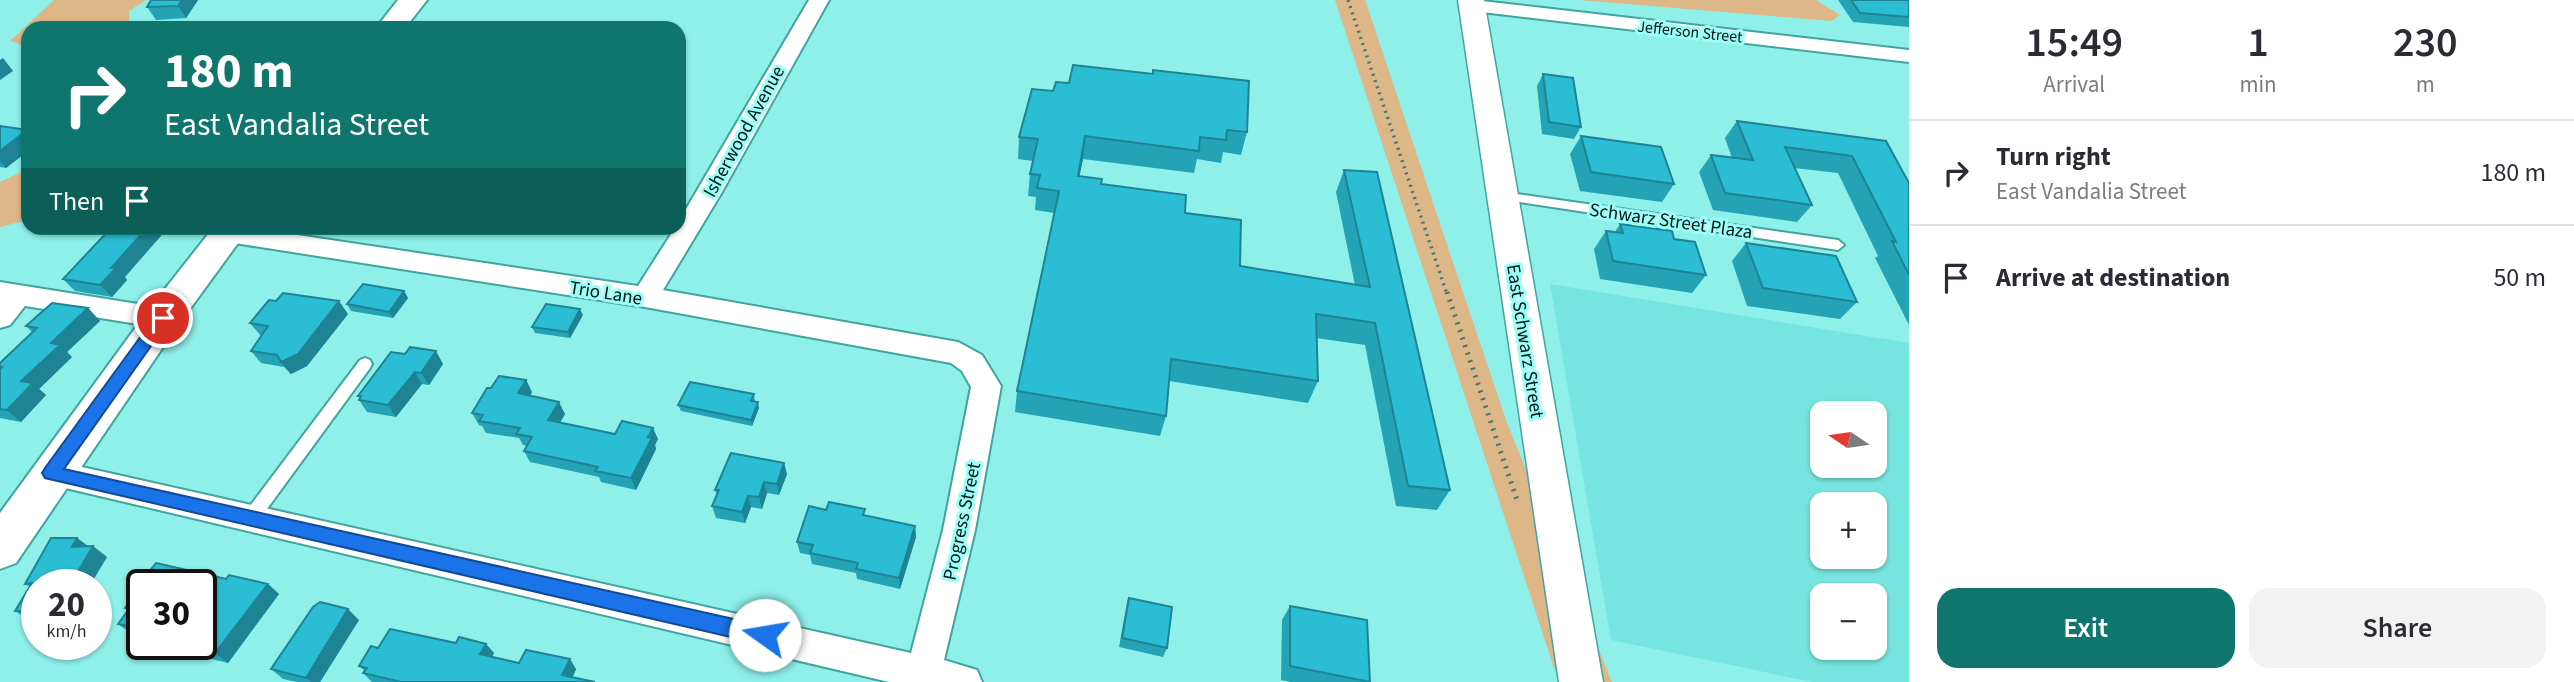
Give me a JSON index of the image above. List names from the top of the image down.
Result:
{
  "streets": {
    "street": [
      "Jefferson Street",
      "Isherwood Avenue",
      "Trio Lane",
      "East Schwarz Street",
      "Progress Street"
    ],
    "lane": ["Schwarz Street Plaza"]
  },
  "crossings": [
    ["Jefferson Street", "East Schwarz Street"],
    ["Isherwood Avenue", "Trio Lane"],
    ["Schwarz Street Plaza", "East Schwarz Street"],
    ["Trio Lane", "Progress Street"]
  ],
  "north": "left",
  "page": {
    "eta": [
      "15:49",
      "Arrival",
      "1",
      "min",
      "230",
      "m"
    ],
    "turn": ["180 m", "East Vandalia Street"],
    "list": [
      {
        "name": "Turn right",
        "note": "East Vandalia Street",
        "value": "180 m"
      },
      {
        "name": "Arrive at destination",
        "value": "50 m"
      }
    ],
    "then": "Then",
    "map_buttons": ["+", "−"],
    "speed": "20 km/h",
    "limit": "30",
    "buttons": ["Exit", "Share"]
  }
}
